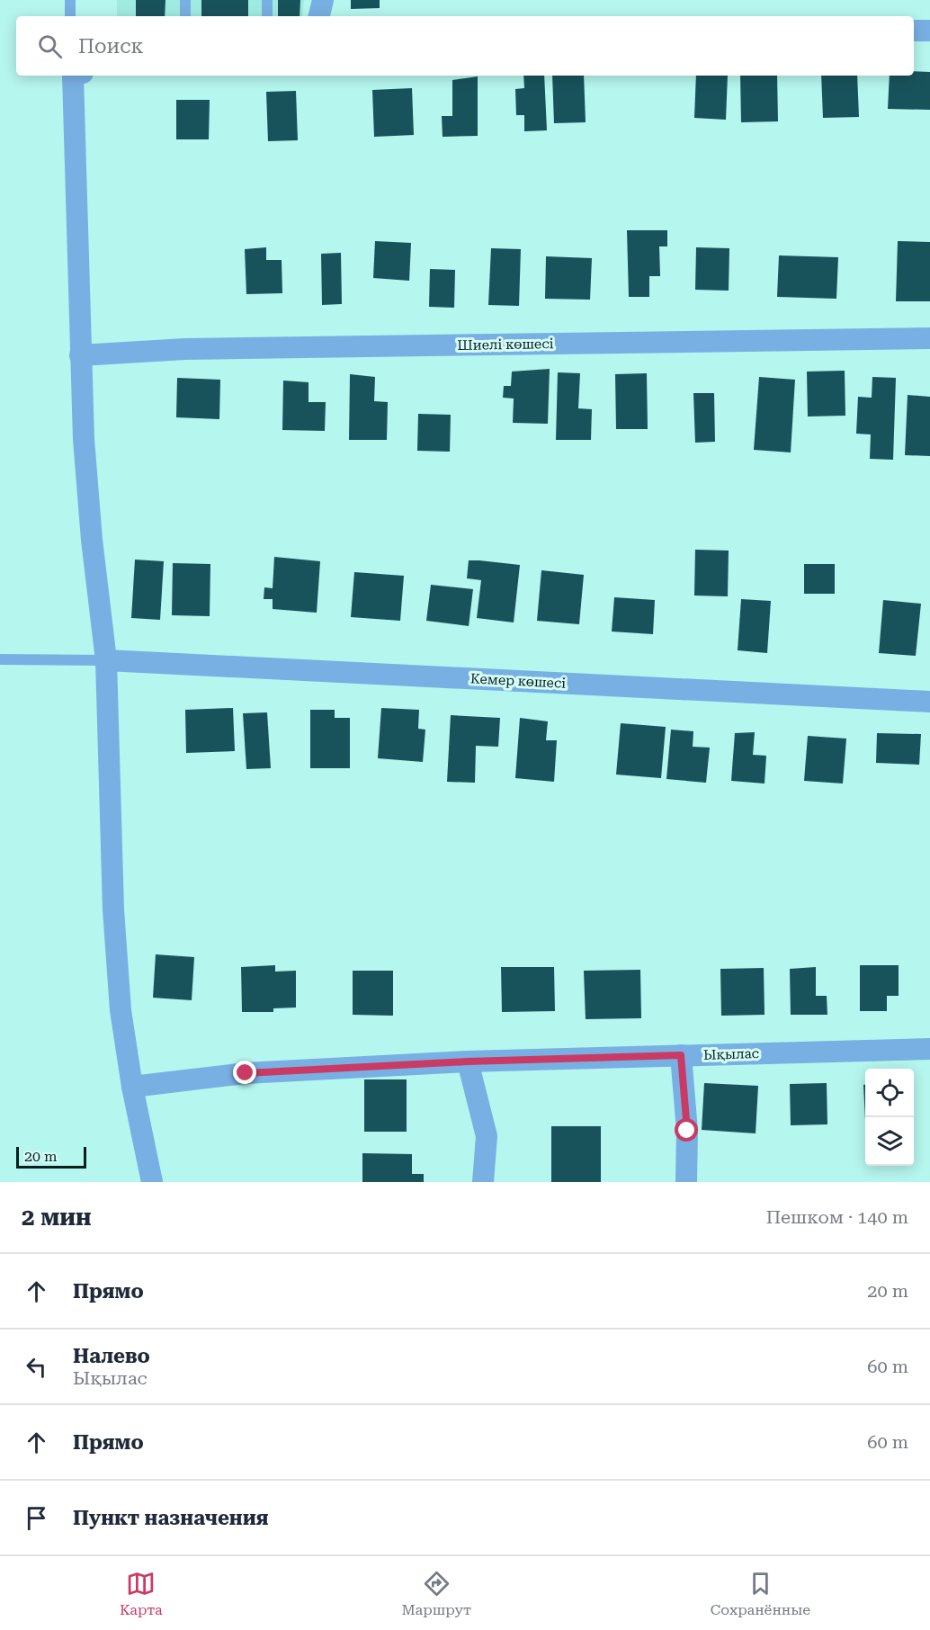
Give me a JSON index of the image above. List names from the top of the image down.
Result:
{
  "streets": {
    "street": ["Шиелі көшесі", "Кемер көшесі", "Ықылас"]
  },
  "scale_bar": "20 m",
  "page": {
    "search": "Поиск",
    "scale": "20 m",
    "heading": ["2 мин", "Пешком · 140 m"],
    "list": [
      ["Прямо", "20 m"],
      ["Налево", "Ықылас", "60 m"],
      ["Прямо", "60 m"],
      "Пункт назначения"
    ],
    "nav": ["Карта", "Маршрут", "Сохранённые"]
  }
}
